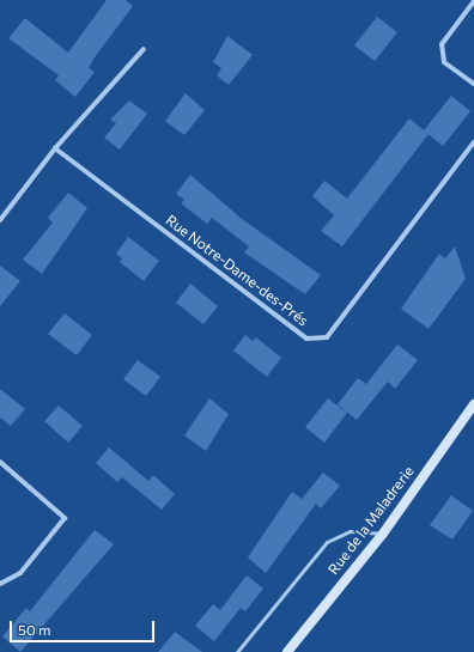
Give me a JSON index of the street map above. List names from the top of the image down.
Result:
{
  "streets": {
    "main road": ["Rue de la Maladrerie"],
    "street": ["Rue Notre-Dame-des-Prés"]
  },
  "scale_bar": "50 m"
}
